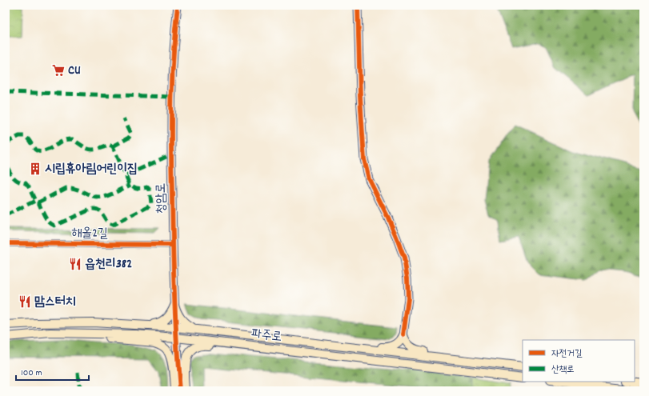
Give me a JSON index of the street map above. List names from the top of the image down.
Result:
{
  "streets": {
    "main road": ["파주로"],
    "street": ["청암로", "해올2길"]
  },
  "crossings": [
    ["청암로", "해올2길"],
    ["청암로", "파주로"]
  ],
  "places": {
    "supermarket": ["CU"],
    "building": ["시립휴아림어린이집"],
    "restaurant": ["읍천리382", "맘스터치"]
  },
  "legend": ["자전거길", "산책로"],
  "scale_bar": "100 m"
}
